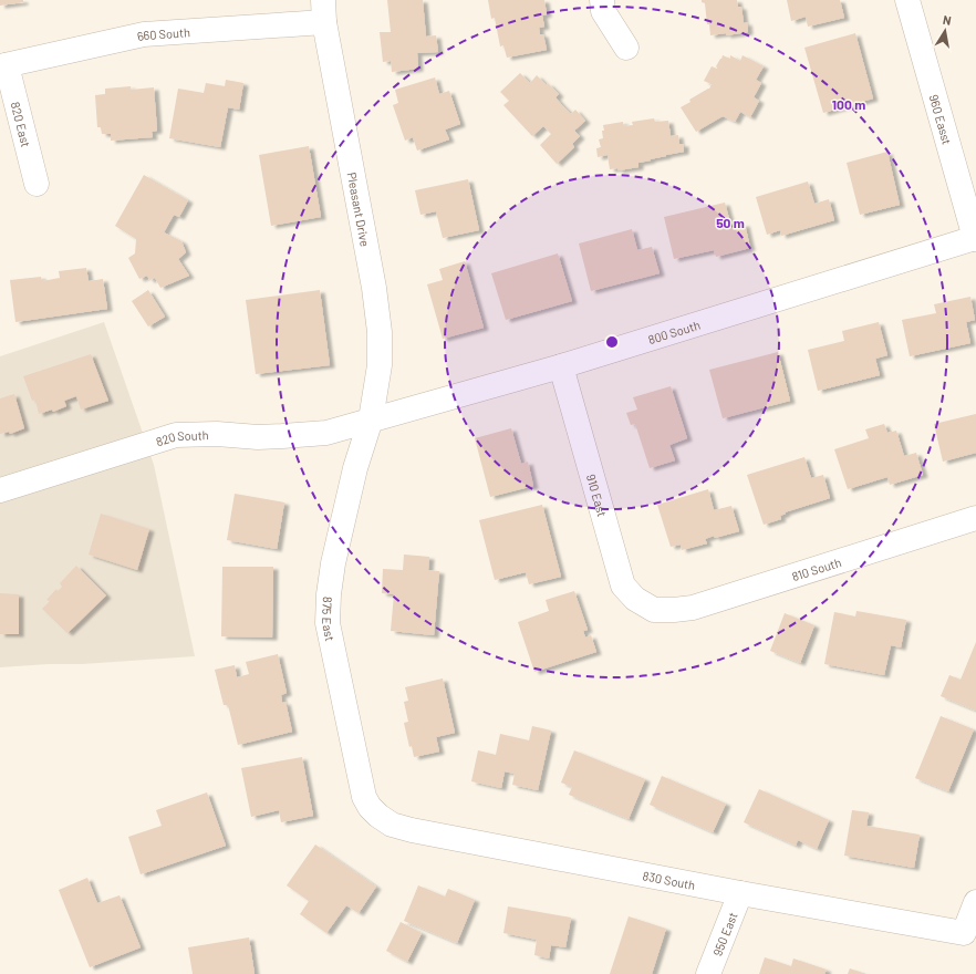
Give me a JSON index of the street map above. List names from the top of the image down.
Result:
{
  "streets": {
    "street": [
      "660 South",
      "960 Easst",
      "820 East",
      "Pleasant Drive",
      "800 South",
      "820 South",
      "910 East",
      "810 South",
      "875 East",
      "830 South",
      "950 East"
    ]
  },
  "crossings": [
    ["660 South", "820 East"],
    ["660 South", "Pleasant Drive"],
    ["960 Easst", "800 South"],
    ["Pleasant Drive", "800 South"],
    ["Pleasant Drive", "820 South"],
    ["Pleasant Drive", "875 East"],
    ["800 South", "820 South"],
    ["800 South", "910 East"],
    ["800 South", "875 East"],
    ["820 South", "875 East"],
    ["910 East", "810 South"],
    ["875 East", "830 South"],
    ["830 South", "950 East"]
  ],
  "north": "top",
  "rings": ["100 m", "50 m"]
}
